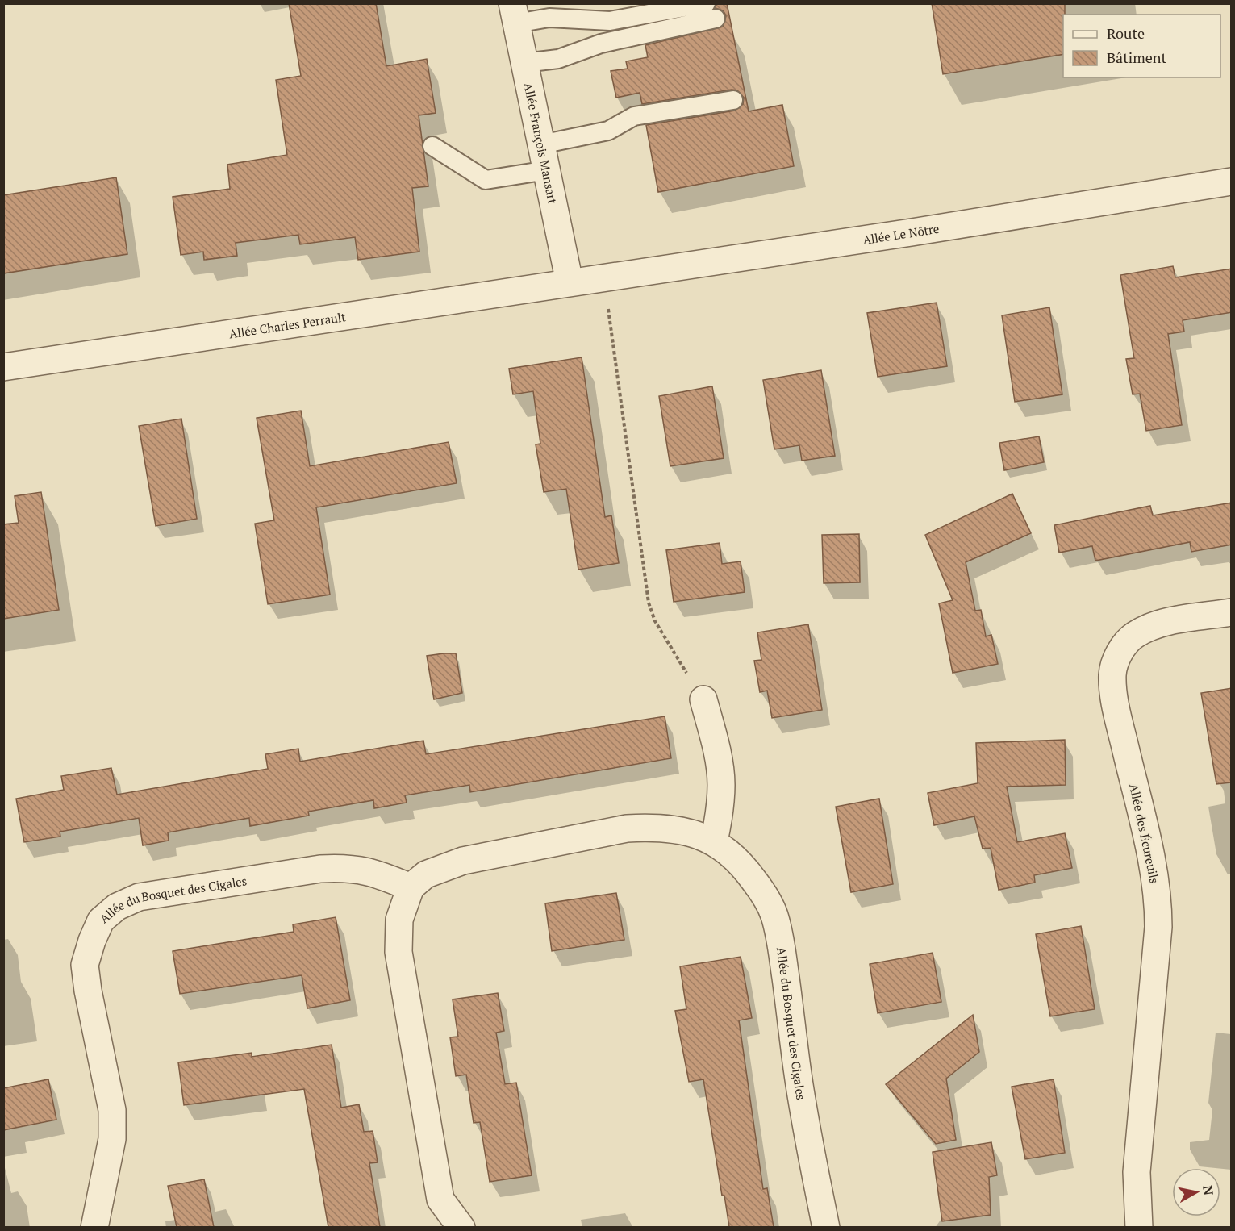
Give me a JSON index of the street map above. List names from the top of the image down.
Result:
{
  "streets": {
    "street": [
      "Allée François Mansart",
      "Allée Le Nôtre",
      "Allée Charles Perrault",
      "Allée des Écureuils",
      "Allée du Bosquet des Cigales"
    ]
  },
  "crossings": [
    ["Allée François Mansart", "Allée Le Nôtre"],
    ["Allée François Mansart", "Allée Charles Perrault"],
    ["Allée Le Nôtre", "Allée Charles Perrault"]
  ],
  "legend": ["Route", "Bâtiment"],
  "north": "right"
}
